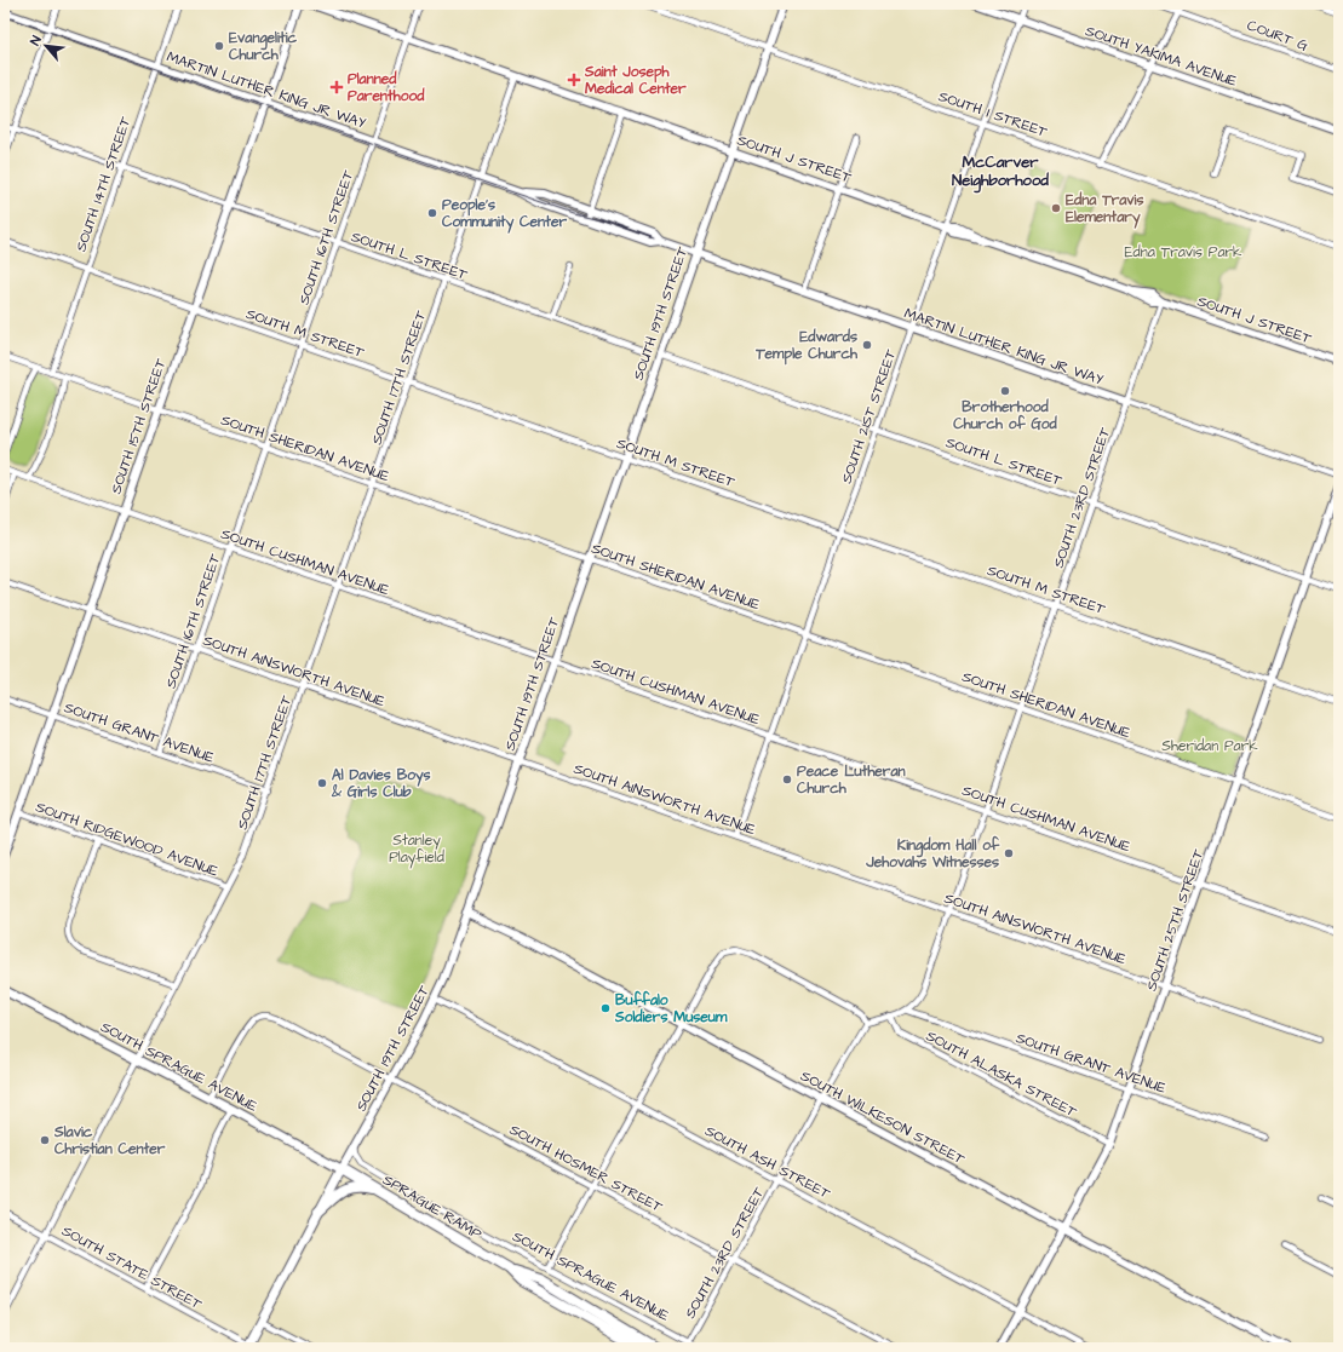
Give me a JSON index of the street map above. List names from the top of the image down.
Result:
{
  "streets": {
    "highway": ["SPRAGUE RAMP"],
    "main road": ["SOUTH 19TH STREET", "SOUTH SPRAGUE AVENUE"],
    "street": [
      "COURT G",
      "SOUTH YAKIMA AVENUE",
      "MARTIN LUTHER KING JR WAY",
      "SOUTH I STREET",
      "SOUTH J STREET",
      "SOUTH 14TH STREET",
      "SOUTH 16TH STREET",
      "SOUTH L STREET",
      "SOUTH M STREET",
      "SOUTH 17TH STREET",
      "SOUTH 21ST STREET",
      "SOUTH 15TH STREET",
      "SOUTH SHERIDAN AVENUE",
      "SOUTH 23RD STREET",
      "SOUTH CUSHMAN AVENUE",
      "SOUTH AINSWORTH AVENUE",
      "SOUTH GRANT AVENUE",
      "SOUTH RIDGEWOOD AVENUE",
      "SOUTH 25TH STREET",
      "SOUTH ALASKA STREET",
      "SOUTH WILKESON STREET",
      "SOUTH ASH STREET",
      "SOUTH HOSMER STREET",
      "SOUTH STATE STREET"
    ]
  },
  "crossings": [
    ["SOUTH YAKIMA AVENUE", "SOUTH 21ST STREET"],
    ["MARTIN LUTHER KING JR WAY", "SOUTH 14TH STREET"],
    ["MARTIN LUTHER KING JR WAY", "SOUTH 16TH STREET"],
    ["MARTIN LUTHER KING JR WAY", "SOUTH 19TH STREET"],
    ["MARTIN LUTHER KING JR WAY", "SOUTH 17TH STREET"],
    ["MARTIN LUTHER KING JR WAY", "SOUTH 21ST STREET"],
    ["MARTIN LUTHER KING JR WAY", "SOUTH 15TH STREET"],
    ["MARTIN LUTHER KING JR WAY", "SOUTH 23RD STREET"],
    ["SOUTH I STREET", "SOUTH 19TH STREET"],
    ["SOUTH I STREET", "SOUTH 21ST STREET"],
    ["SOUTH J STREET", "SOUTH 19TH STREET"],
    ["SOUTH J STREET", "SOUTH 21ST STREET"],
    ["SOUTH J STREET", "SOUTH 23RD STREET"],
    ["SOUTH 14TH STREET", "SOUTH L STREET"],
    ["SOUTH 14TH STREET", "SOUTH M STREET"],
    ["SOUTH 14TH STREET", "SOUTH SHERIDAN AVENUE"],
    ["SOUTH 16TH STREET", "SOUTH L STREET"],
    ["SOUTH 16TH STREET", "SOUTH M STREET"],
    ["SOUTH 16TH STREET", "SOUTH SHERIDAN AVENUE"],
    ["SOUTH 16TH STREET", "SOUTH CUSHMAN AVENUE"],
    ["SOUTH 16TH STREET", "SOUTH AINSWORTH AVENUE"],
    ["SOUTH 16TH STREET", "SOUTH GRANT AVENUE"],
    ["SOUTH L STREET", "SOUTH 19TH STREET"],
    ["SOUTH L STREET", "SOUTH 17TH STREET"],
    ["SOUTH L STREET", "SOUTH 21ST STREET"],
    ["SOUTH L STREET", "SOUTH 15TH STREET"],
    ["SOUTH L STREET", "SOUTH 23RD STREET"],
    ["SOUTH L STREET", "SOUTH 25TH STREET"],
    ["SOUTH 19TH STREET", "SOUTH M STREET"],
    ["SOUTH 19TH STREET", "SOUTH SHERIDAN AVENUE"],
    ["SOUTH 19TH STREET", "SOUTH CUSHMAN AVENUE"],
    ["SOUTH 19TH STREET", "SOUTH AINSWORTH AVENUE"],
    ["SOUTH 19TH STREET", "SOUTH SPRAGUE AVENUE"],
    ["SOUTH 19TH STREET", "SOUTH WILKESON STREET"],
    ["SOUTH 19TH STREET", "SOUTH ASH STREET"],
    ["SOUTH 19TH STREET", "SOUTH HOSMER STREET"],
    ["SOUTH 19TH STREET", "SPRAGUE RAMP"],
    ["SOUTH 19TH STREET", "SOUTH STATE STREET"],
    ["SOUTH M STREET", "SOUTH 17TH STREET"],
    ["SOUTH M STREET", "SOUTH 21ST STREET"],
    ["SOUTH M STREET", "SOUTH 15TH STREET"],
    ["SOUTH M STREET", "SOUTH 23RD STREET"],
    ["SOUTH M STREET", "SOUTH 25TH STREET"],
    ["SOUTH 17TH STREET", "SOUTH SHERIDAN AVENUE"],
    ["SOUTH 17TH STREET", "SOUTH CUSHMAN AVENUE"],
    ["SOUTH 17TH STREET", "SOUTH AINSWORTH AVENUE"],
    ["SOUTH 17TH STREET", "SOUTH GRANT AVENUE"],
    ["SOUTH 17TH STREET", "SOUTH RIDGEWOOD AVENUE"],
    ["SOUTH 17TH STREET", "SOUTH SPRAGUE AVENUE"],
    ["SOUTH 17TH STREET", "SOUTH STATE STREET"],
    ["SOUTH 21ST STREET", "SOUTH SHERIDAN AVENUE"],
    ["SOUTH 21ST STREET", "SOUTH CUSHMAN AVENUE"],
    ["SOUTH 21ST STREET", "SOUTH AINSWORTH AVENUE"],
    ["SOUTH 15TH STREET", "SOUTH SHERIDAN AVENUE"],
    ["SOUTH 15TH STREET", "SOUTH CUSHMAN AVENUE"],
    ["SOUTH 15TH STREET", "SOUTH AINSWORTH AVENUE"],
    ["SOUTH 15TH STREET", "SOUTH GRANT AVENUE"],
    ["SOUTH 15TH STREET", "SOUTH RIDGEWOOD AVENUE"],
    ["SOUTH SHERIDAN AVENUE", "SOUTH 23RD STREET"],
    ["SOUTH SHERIDAN AVENUE", "SOUTH 25TH STREET"],
    ["SOUTH 23RD STREET", "SOUTH CUSHMAN AVENUE"],
    ["SOUTH 23RD STREET", "SOUTH AINSWORTH AVENUE"],
    ["SOUTH 23RD STREET", "SOUTH GRANT AVENUE"],
    ["SOUTH 23RD STREET", "SOUTH SPRAGUE AVENUE"],
    ["SOUTH 23RD STREET", "SOUTH WILKESON STREET"],
    ["SOUTH 23RD STREET", "SOUTH ASH STREET"],
    ["SOUTH 23RD STREET", "SOUTH HOSMER STREET"],
    ["SOUTH CUSHMAN AVENUE", "SOUTH 25TH STREET"],
    ["SOUTH AINSWORTH AVENUE", "SOUTH 25TH STREET"],
    ["SOUTH GRANT AVENUE", "SOUTH 25TH STREET"],
    ["SOUTH 25TH STREET", "SOUTH ALASKA STREET"],
    ["SOUTH 25TH STREET", "SOUTH WILKESON STREET"],
    ["SOUTH 25TH STREET", "SOUTH ASH STREET"],
    ["SOUTH SPRAGUE AVENUE", "SOUTH HOSMER STREET"],
    ["SOUTH SPRAGUE AVENUE", "SPRAGUE RAMP"]
  ],
  "districts": ["McCarver Neighborhood"],
  "parks": ["Edna Travis Park", "Sheridan Park", "Stanley Playfield"],
  "places": {
    "other": [
      "Evangelitic Church",
      "Edna Travis Elementary",
      "People's Community Center",
      "Edwards Temple Church",
      "Brotherhood Church of God",
      "Peace Lutheran Church",
      "Al Davies Boys & Girls Club",
      "Kingdom Hall of Jehovahs Witnesses",
      "Buffalo Soldiers Museum",
      "Slavic Christian Center"
    ],
    "health": ["Saint Joseph Medical Center", "Planned Parenthood"]
  },
  "north": "top left"
}
